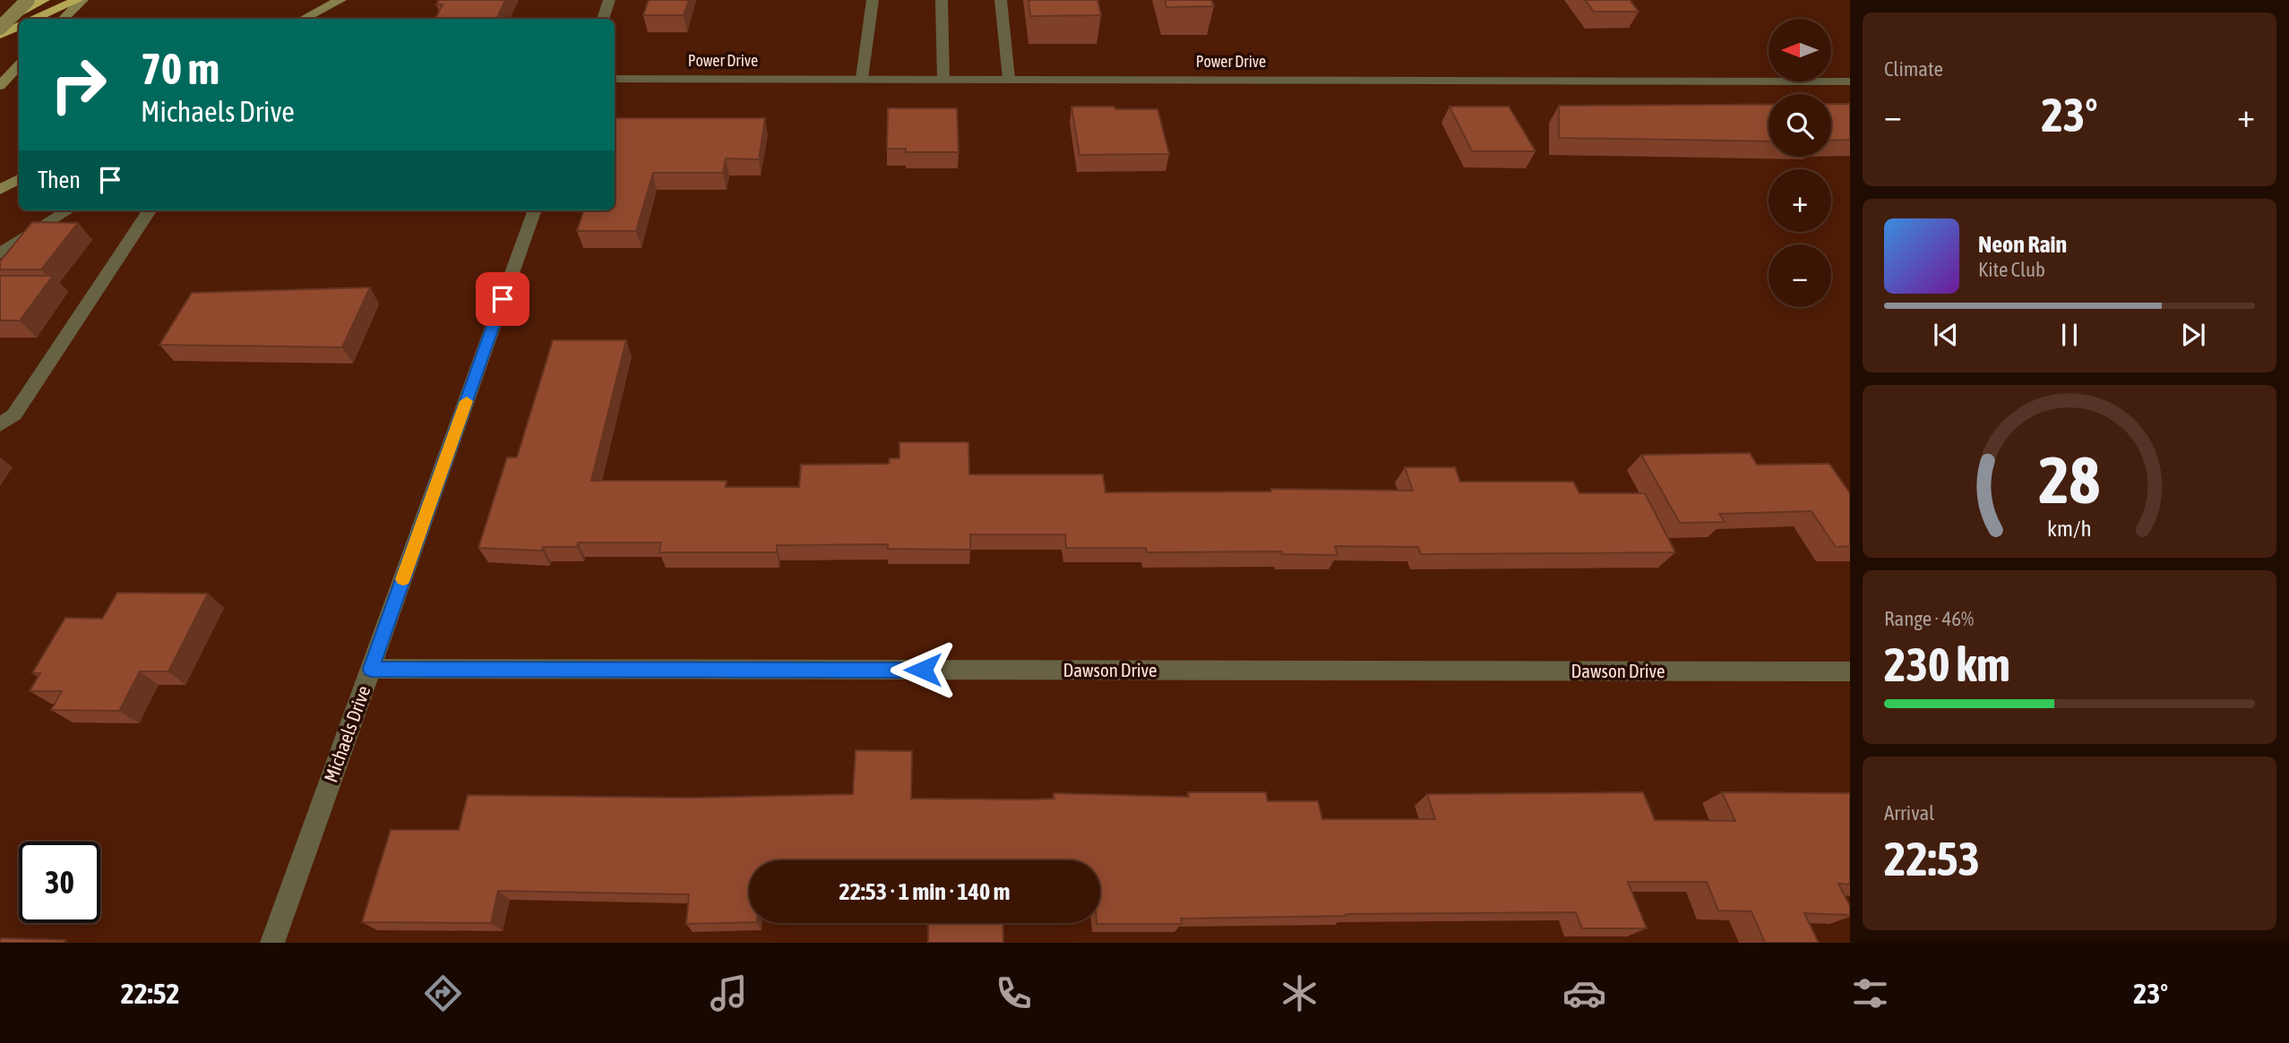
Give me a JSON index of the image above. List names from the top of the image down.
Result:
{
  "streets": {
    "street": ["Power Drive", "Dawson Drive", "Michaels Drive"]
  },
  "crossings": [
    ["Dawson Drive", "Michaels Drive"]
  ],
  "north": "left",
  "page": {
    "tile": [
      "Climate",
      ["Range · 46%", "230 km"],
      ["Arrival", "22:53"]
    ],
    "map_buttons": ["+", "−"],
    "turn": ["70 m", "Michaels Drive"],
    "heat": ["−", "23°", "+"],
    "then": "Then",
    "song": ["Neon Rain", "Kite Club"],
    "limit": "30",
    "trip": "22:53 · 1 min · 140 m",
    "tabs": ["22:52", "23°"],
    "gauge": ["28", "km/h"]
  }
}
